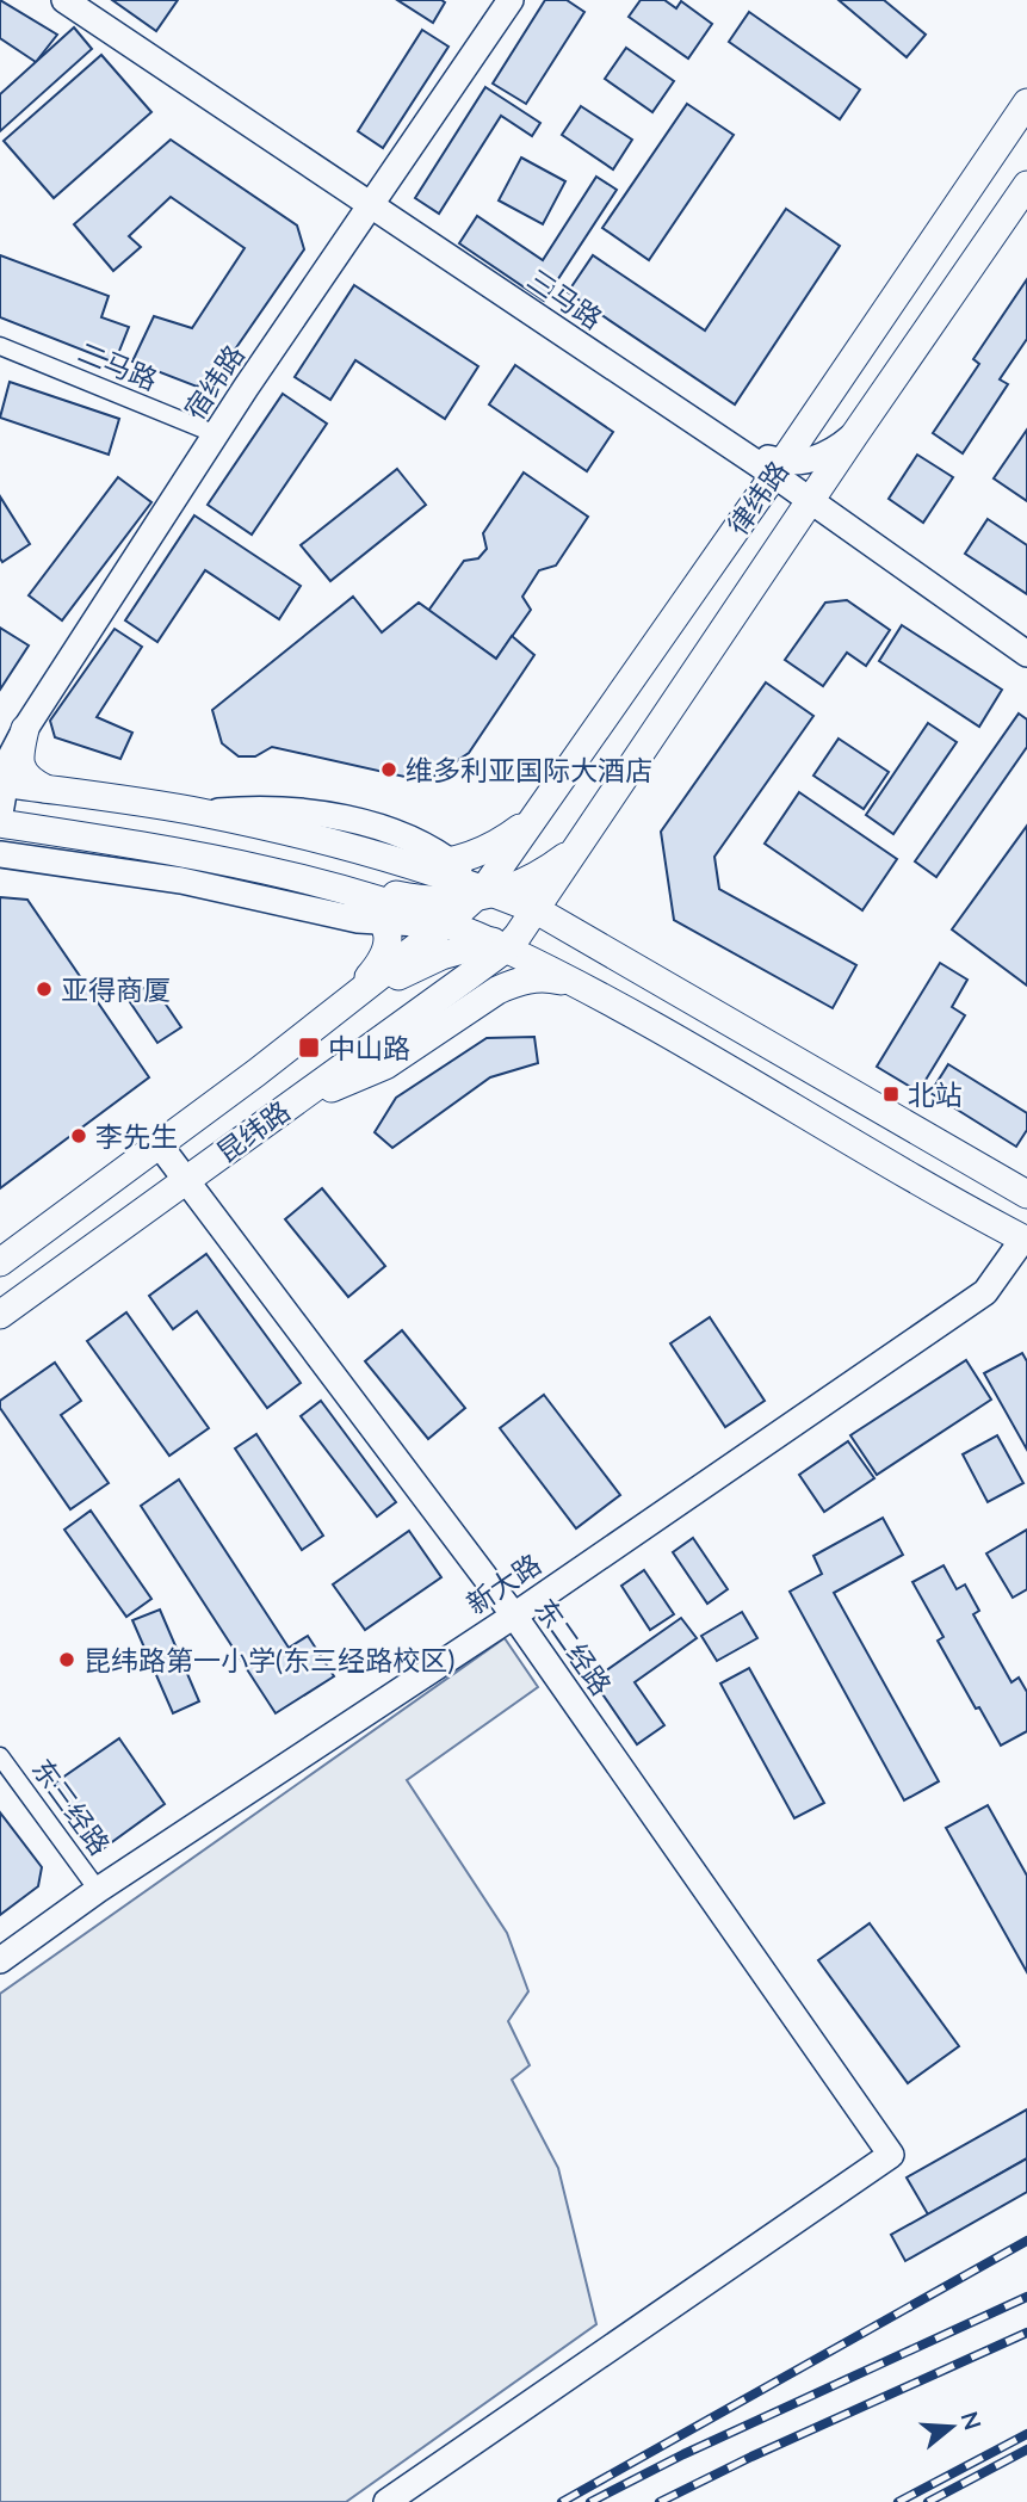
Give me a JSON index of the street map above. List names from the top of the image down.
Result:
{
  "streets": {
    "main road": ["律纬路", "昆纬路"],
    "street": [
      "三马路",
      "二马路",
      "宿纬路",
      "新大路",
      "东二经路",
      "东三经路"
    ]
  },
  "crossings": [
    ["三马路", "宿纬路"],
    ["三马路", "律纬路"],
    ["二马路", "宿纬路"],
    ["律纬路", "昆纬路"],
    ["昆纬路", "东二经路"],
    ["新大路", "东二经路"],
    ["新大路", "东三经路"]
  ],
  "places": {
    "other": [
      "维多利亚国际大酒店",
      "亚得商厦",
      "李先生",
      "昆纬路第一小学(东三经路校区)"
    ],
    "transit": ["中山路", "北站"]
  },
  "north": "right"
}
